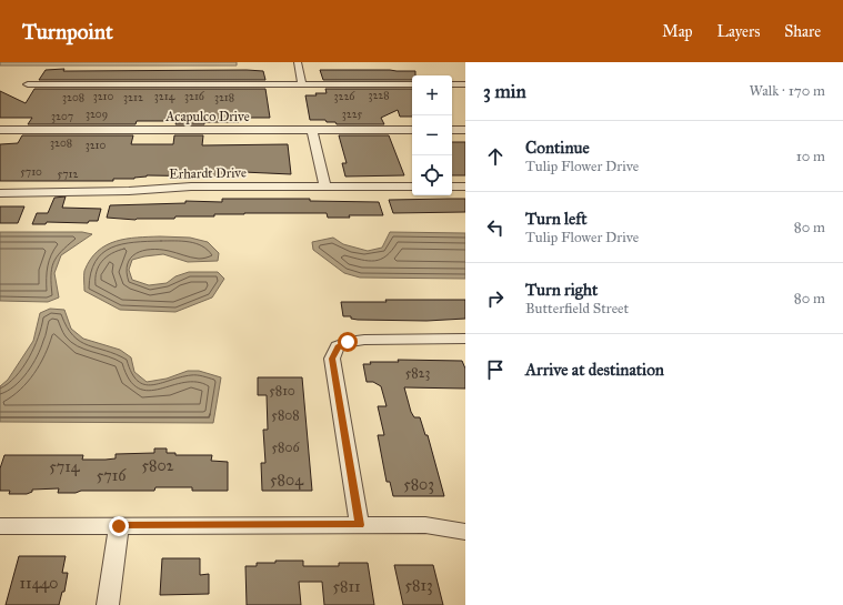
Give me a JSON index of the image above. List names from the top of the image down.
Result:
{
  "streets": {
    "street": ["Acapulco Drive", "Erhardt Drive"]
  },
  "house_numbers": [
    "3228",
    "3210",
    "3214",
    "3216",
    "3226",
    "3208",
    "3212",
    "3218",
    "3209",
    "3225",
    "3207",
    "3208",
    "3210",
    "5710",
    "5712",
    "5823",
    "5810",
    "5808",
    "5806",
    "5802",
    "5714",
    "5716",
    "5804",
    "5803",
    "11440",
    "5813",
    "5811"
  ],
  "page": {
    "header": "Turnpoint",
    "nav": ["Map", "Layers", "Share"],
    "heading": ["3 min", "Walk · 170 m"],
    "map_buttons": ["+", "−"],
    "list": [
      ["Continue", "Tulip Flower Drive", "10 m"],
      ["Turn left", "Tulip Flower Drive", "80 m"],
      ["Turn right", "Butterfield Street", "80 m"],
      "Arrive at destination"
    ]
  }
}
